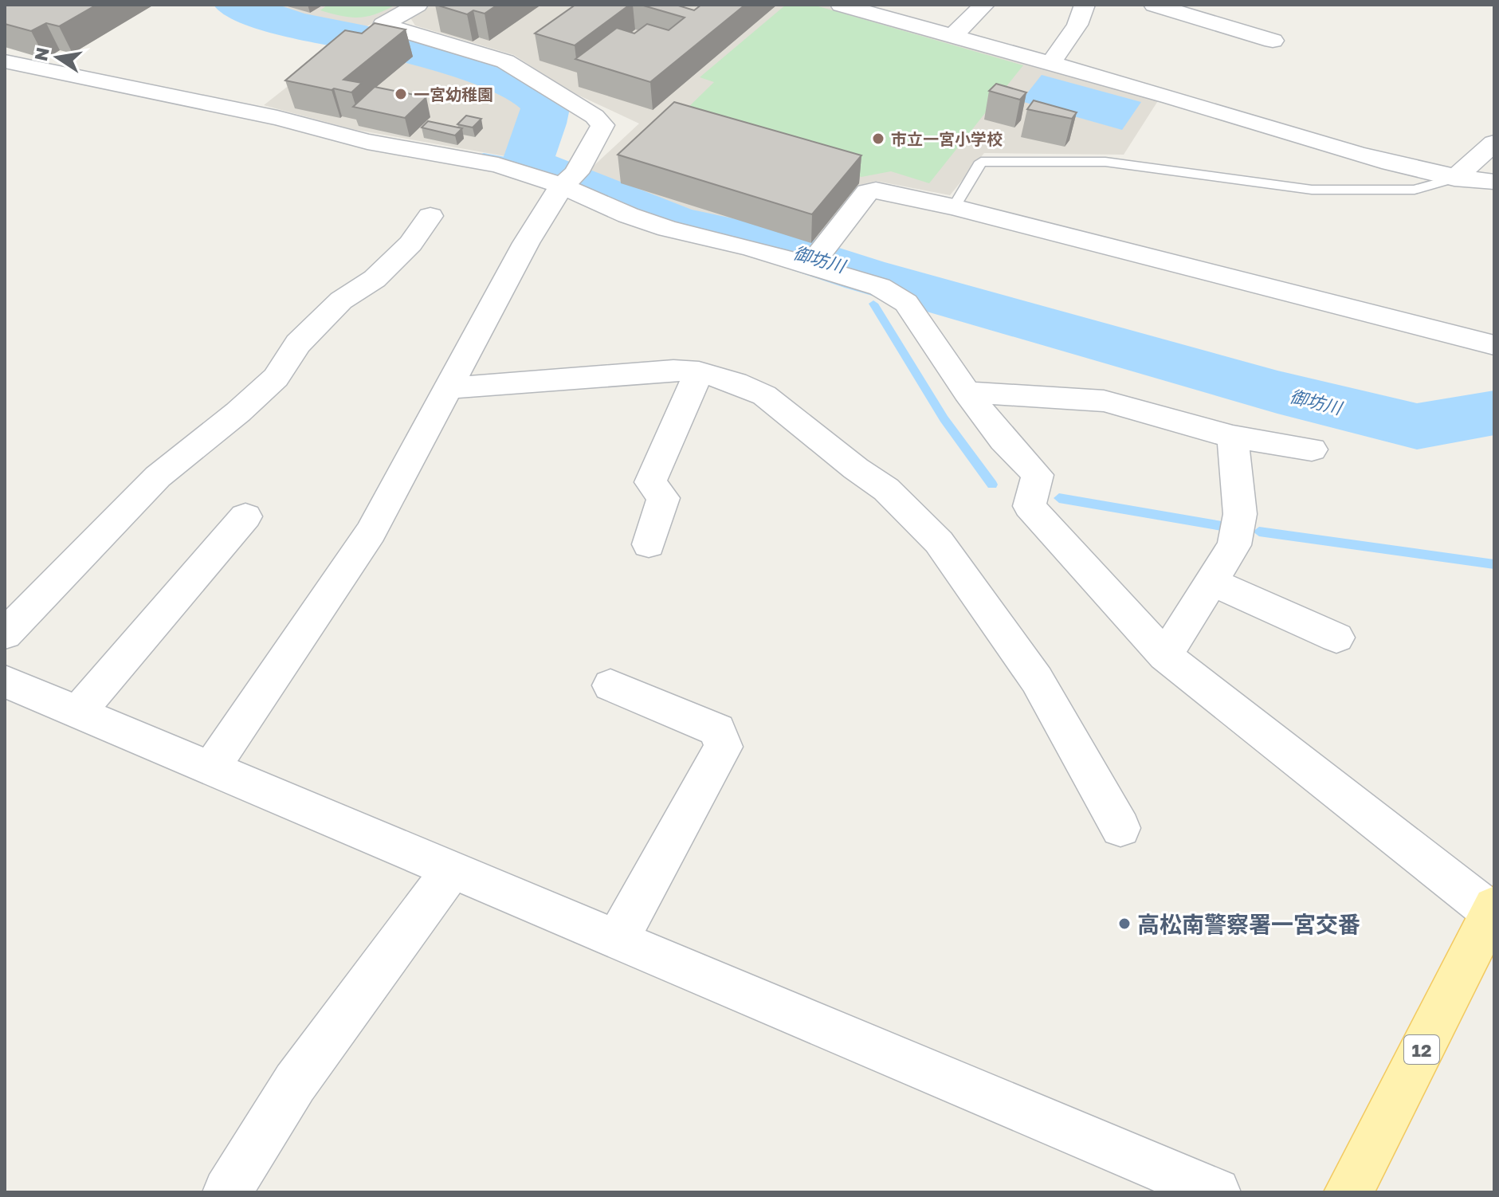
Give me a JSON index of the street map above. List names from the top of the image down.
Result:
{
  "streets": {
    "main road": ["12"]
  },
  "water": ["御坊川"],
  "places": ["一宮幼稚園", "市立一宮小学校", "高松南警察署一宮交番"],
  "north": "left"
}
